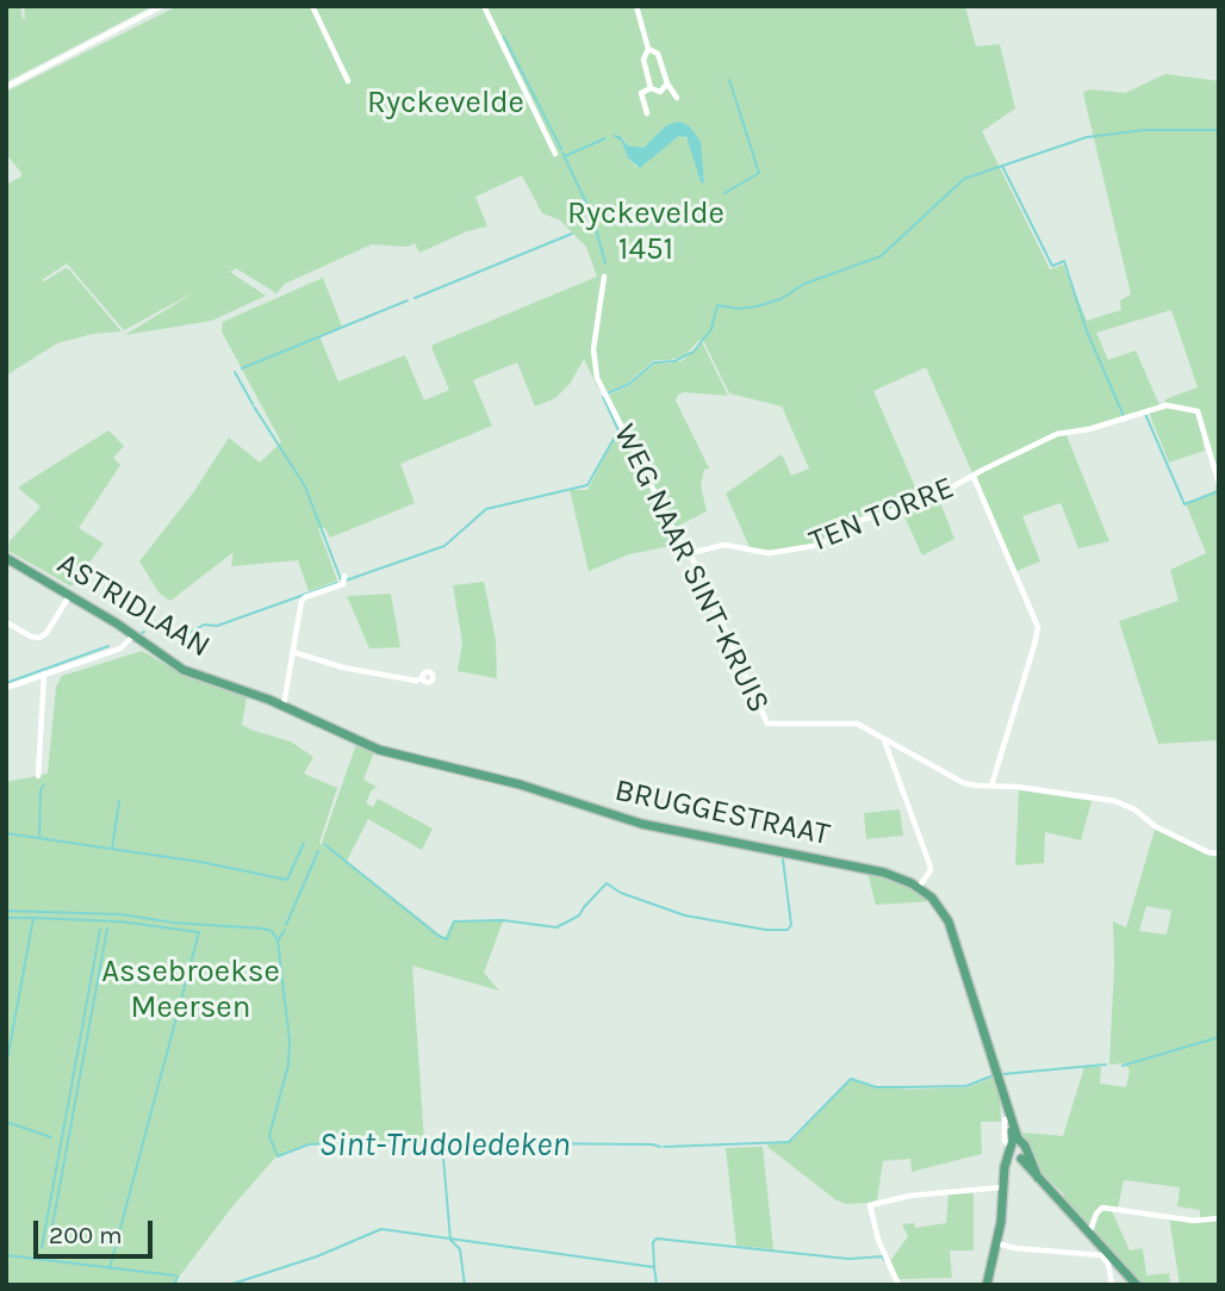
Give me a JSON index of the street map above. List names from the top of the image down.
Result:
{
  "streets": {
    "main road": ["ASTRIDLAAN", "BRUGGESTRAAT"],
    "street": ["TEN TORRE", "WEG NAAR SINT-KRUIS"]
  },
  "crossings": [
    ["TEN TORRE", "WEG NAAR SINT-KRUIS"],
    ["ASTRIDLAAN", "BRUGGESTRAAT"]
  ],
  "water": ["Sint-Trudoledeken"],
  "parks": ["Ryckevelde", "Ryckevelde 1451", "Assebroekse Meersen"],
  "scale_bar": "200 m"
}
